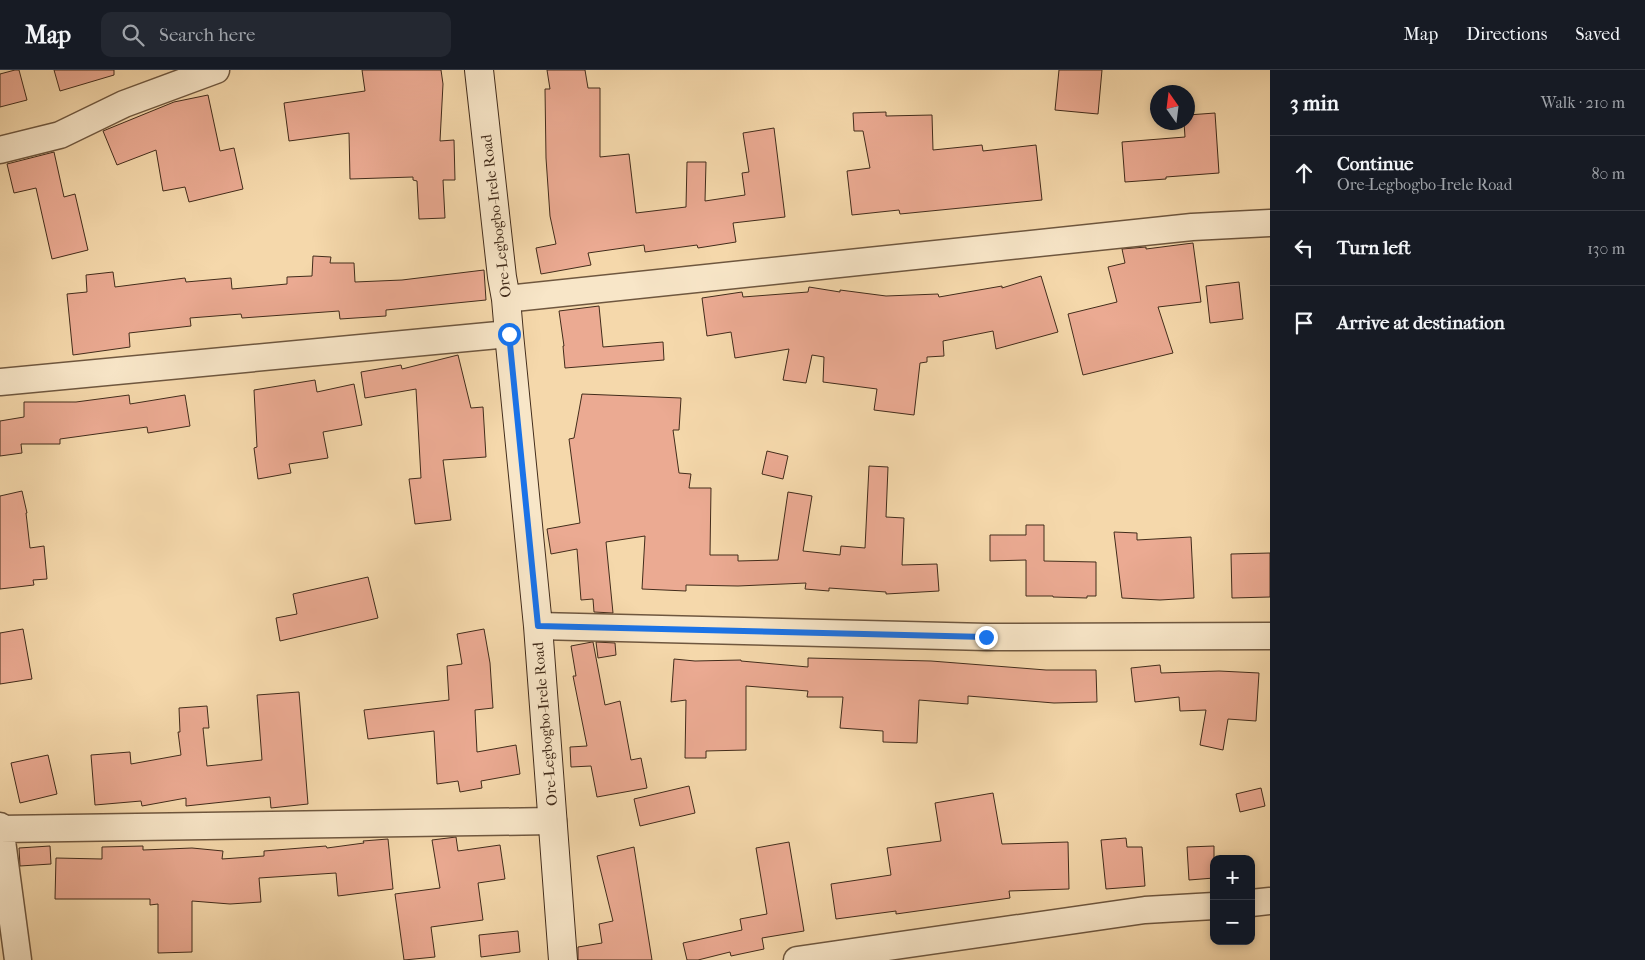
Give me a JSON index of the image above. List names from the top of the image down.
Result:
{
  "streets": {
    "main road": ["Ore-Legbogbo-Irele Road"]
  },
  "north": "top",
  "page": {
    "header": "Map",
    "search": "Search here",
    "nav": ["Map", "Directions", "Saved"],
    "heading": ["3 min", "Walk · 210 m"],
    "list": [
      ["Continue", "Ore-Legbogbo-Irele Road", "80 m"],
      ["Turn left", "130 m"],
      "Arrive at destination"
    ],
    "map_buttons": ["+", "−"]
  }
}
